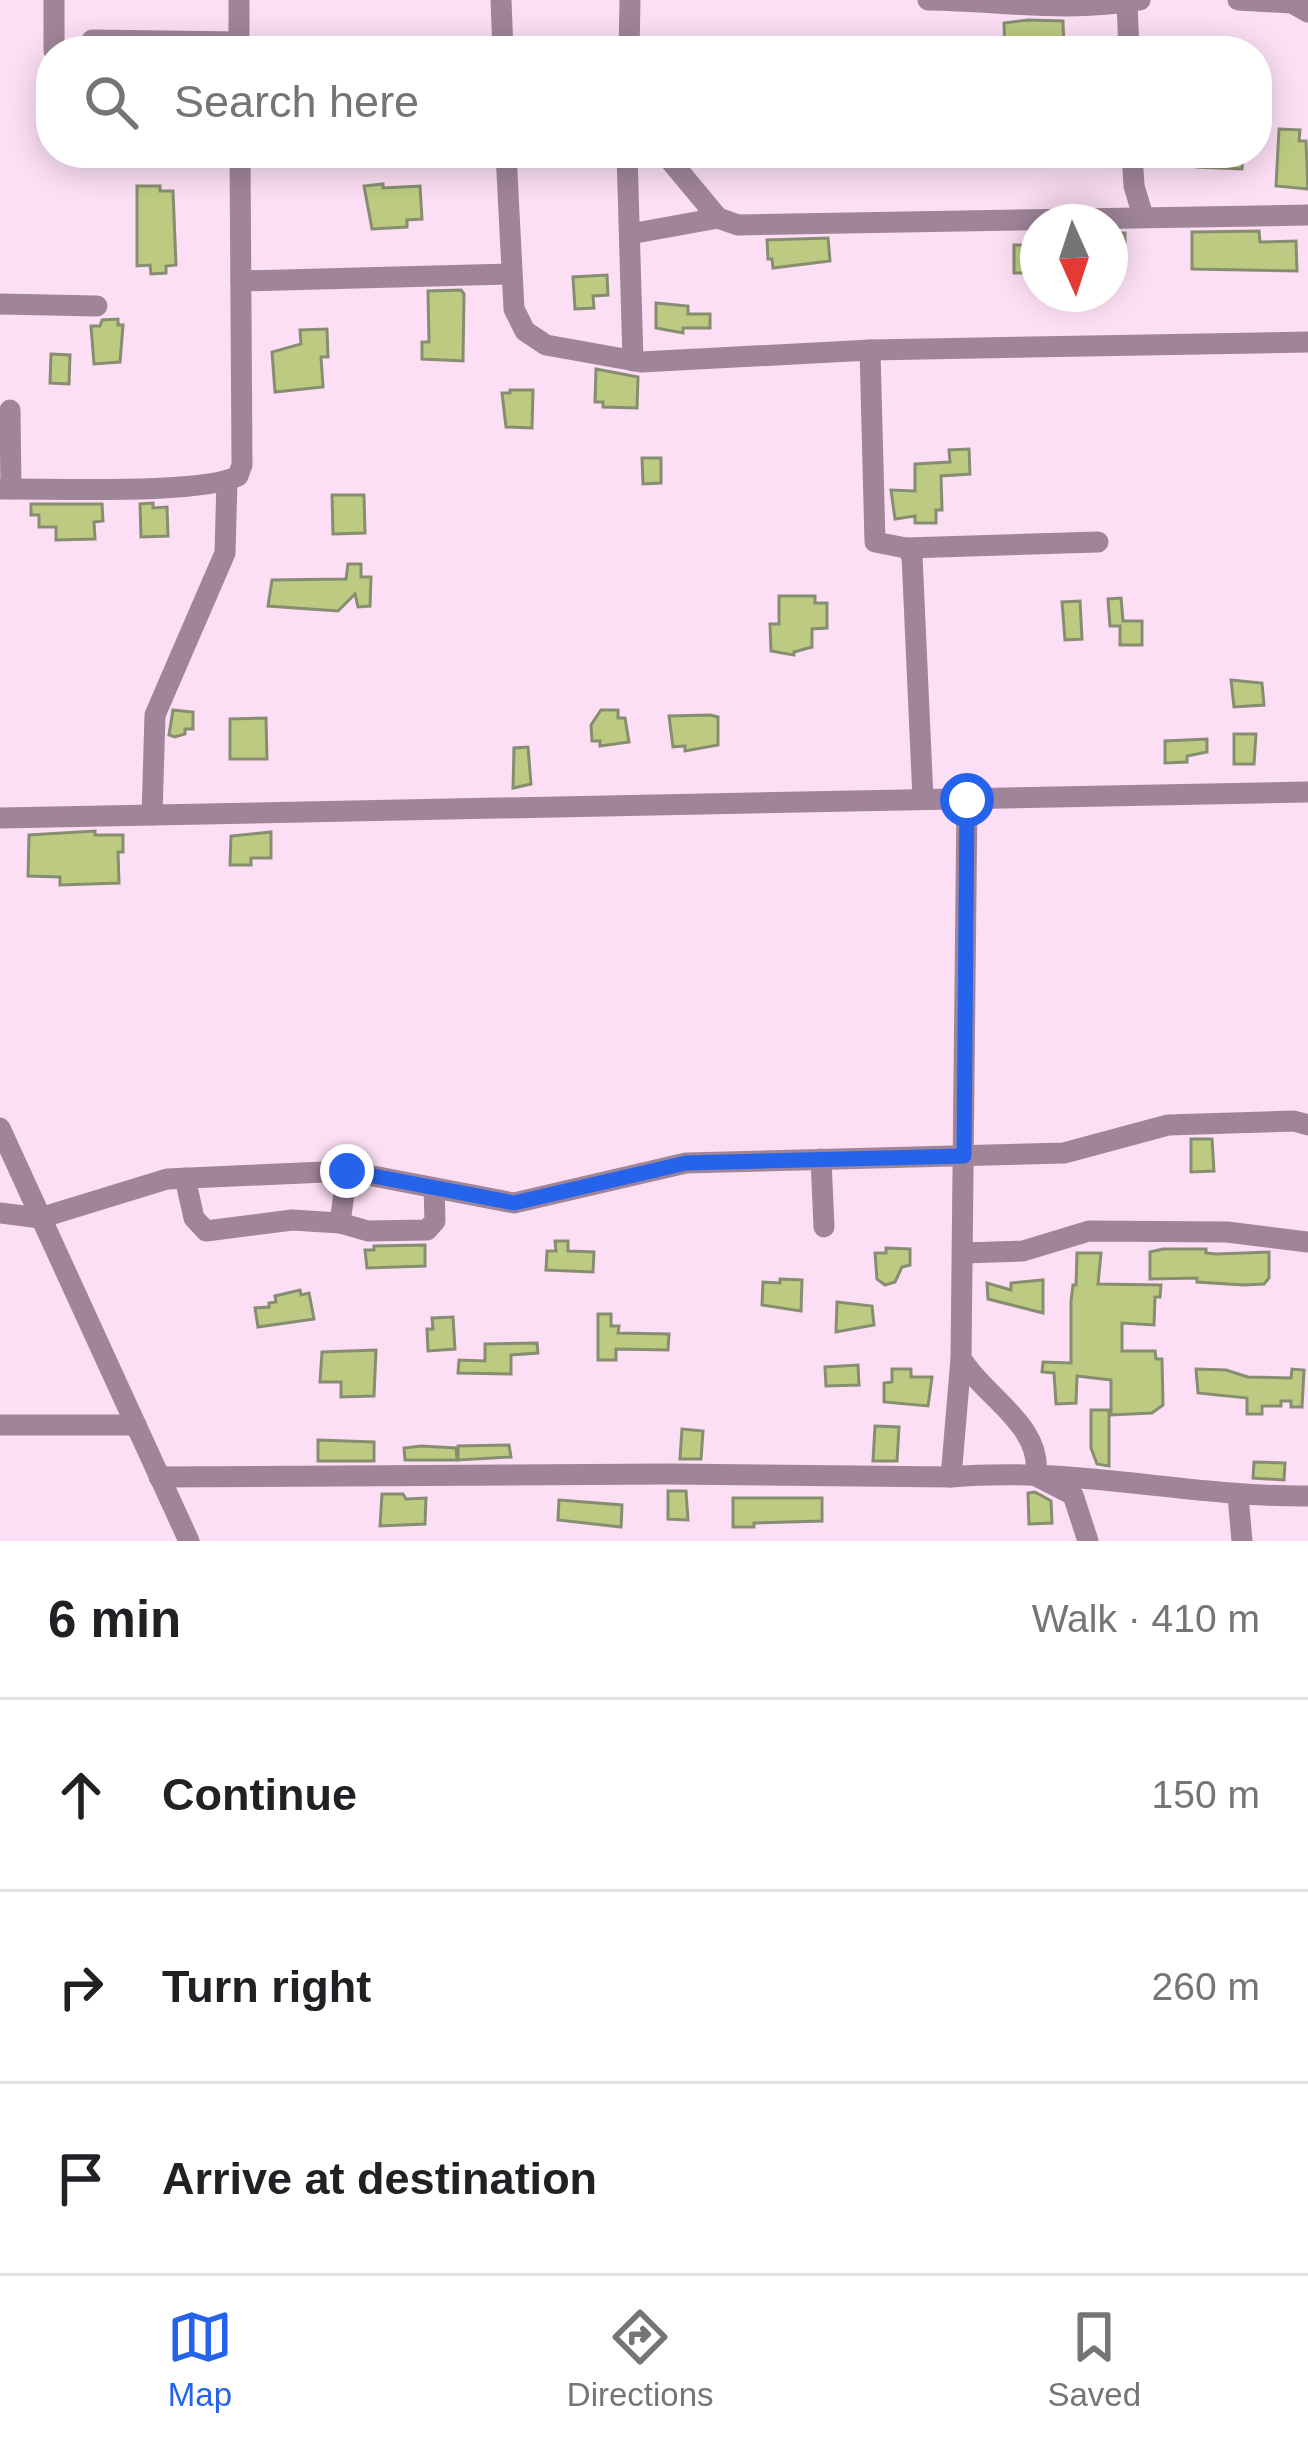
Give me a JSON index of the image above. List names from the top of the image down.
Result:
{
  "north": "bottom",
  "page": {
    "search": "Search here",
    "heading": ["6 min", "Walk · 410 m"],
    "list": [
      ["Continue", "150 m"],
      ["Turn right", "260 m"],
      "Arrive at destination"
    ],
    "nav": ["Map", "Directions", "Saved"]
  }
}
